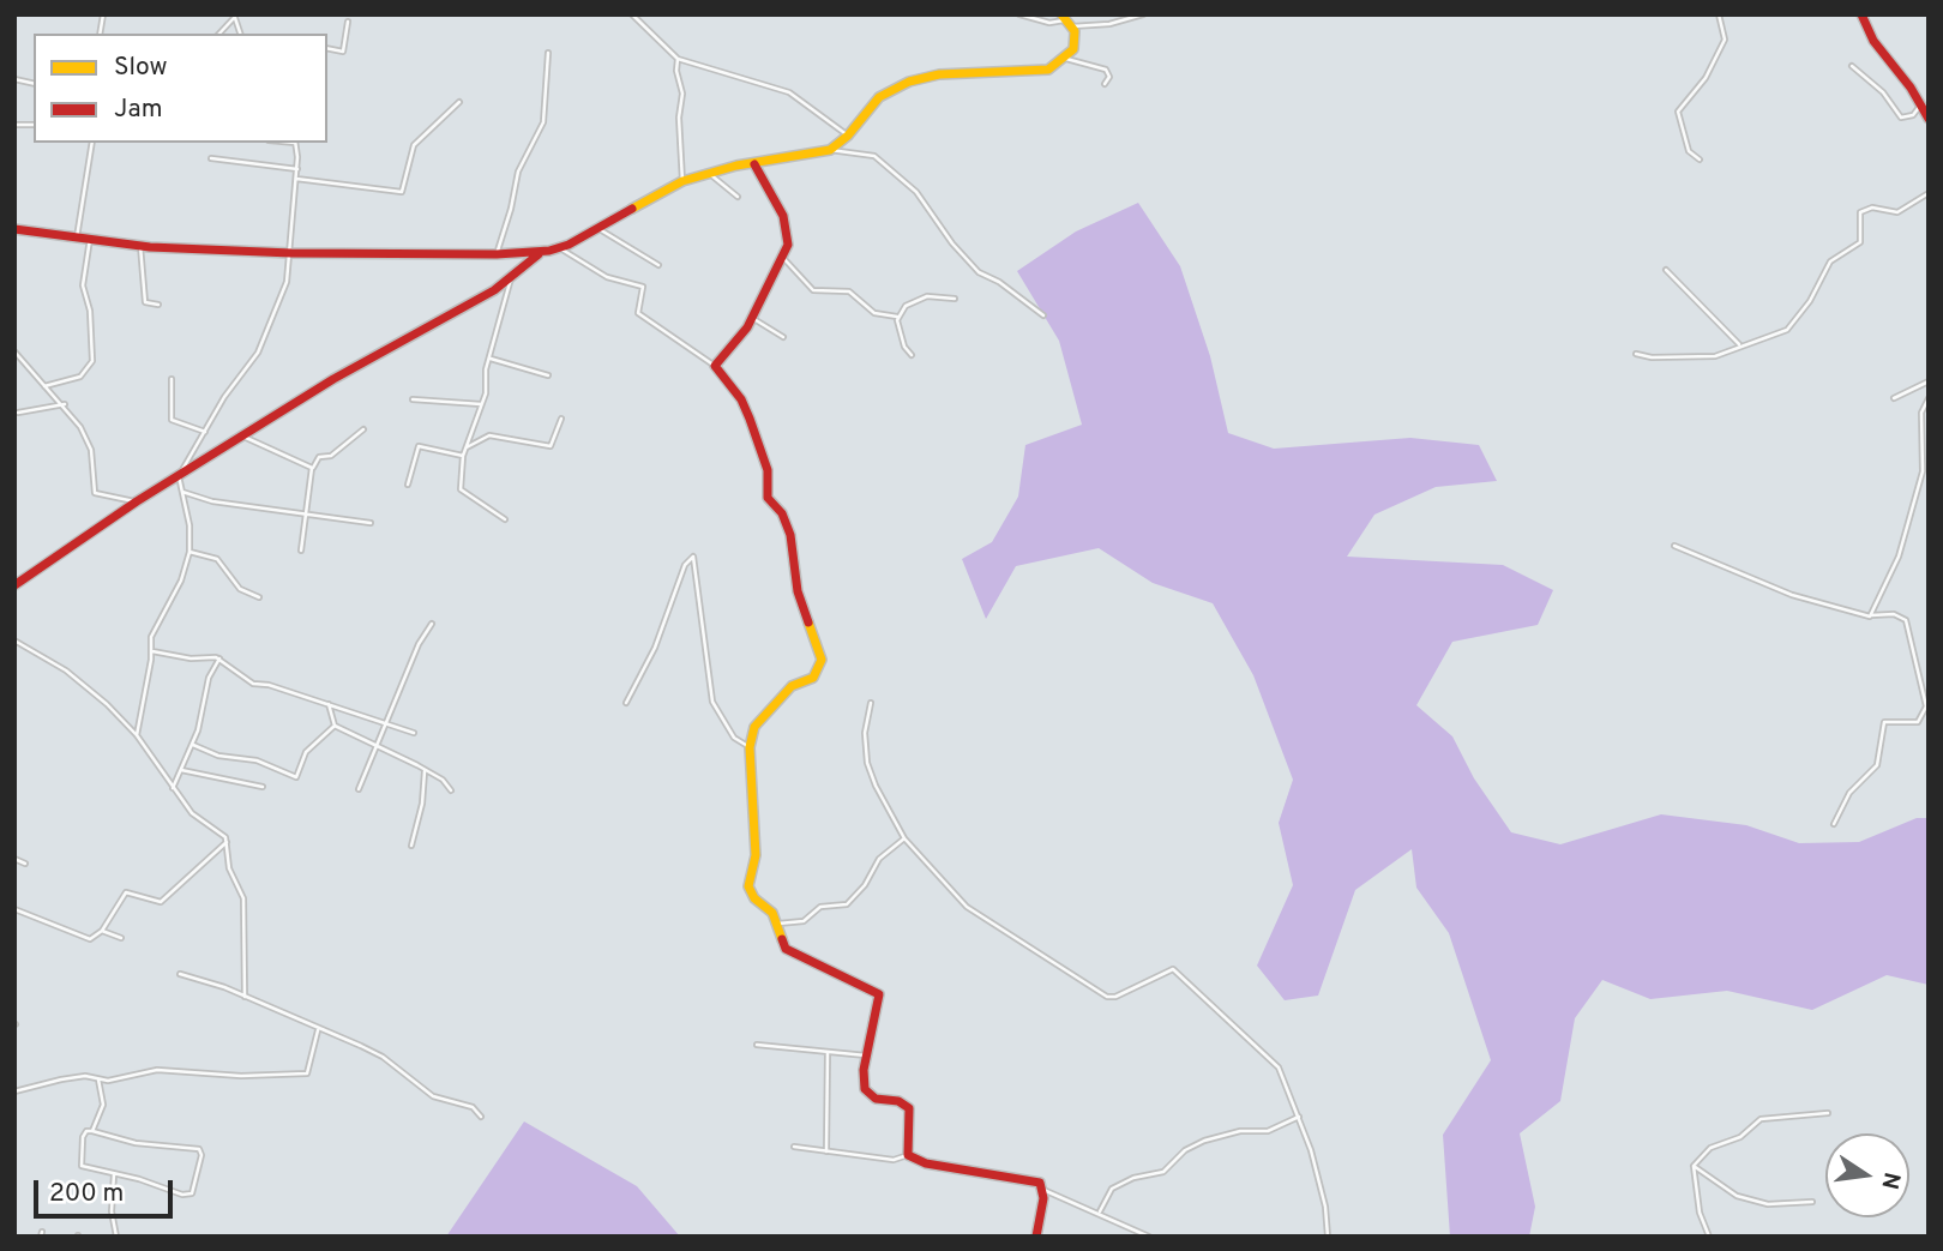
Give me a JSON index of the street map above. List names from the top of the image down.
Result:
{
  "legend": ["Slow", "Jam"],
  "scale_bar": "200 m",
  "north": "right"
}
